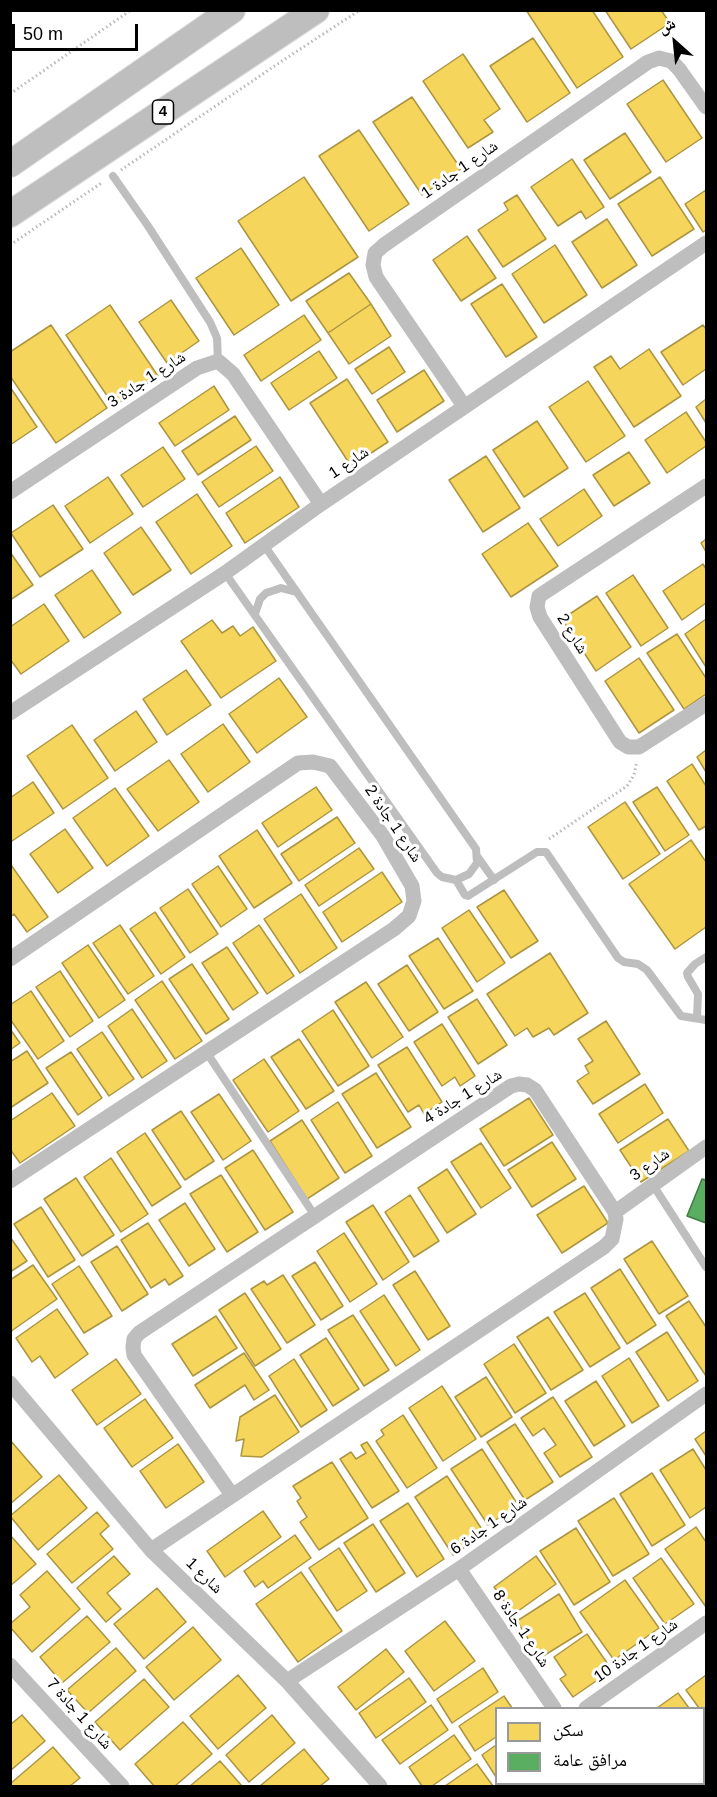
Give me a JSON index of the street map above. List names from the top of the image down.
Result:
{
  "streets": {
    "highway": ["4"],
    "street": [
      "شارع 1 جادة 1",
      "شارع 1 جادة 3",
      "شارع 1",
      "شارع 2",
      "شارع 1 جادة 2",
      "شارع 1 جادة 4",
      "شارع 3",
      "شارع 1 جادة 6",
      "شارع 1 جادة 8",
      "شارع 1 جادة 10",
      "شارع 1 جادة 7"
    ]
  },
  "crossings": [
    ["شارع 1 جادة 1", "شارع 1"],
    ["شارع 1", "شارع 1 جادة 6"],
    ["شارع 1 جادة 4", "شارع 3"],
    ["شارع 1 جادة 6", "شارع 1 جادة 8"]
  ],
  "legend": ["سكن", "مرافق عامة"],
  "scale_bar": "50 m",
  "north": "top left"
}
